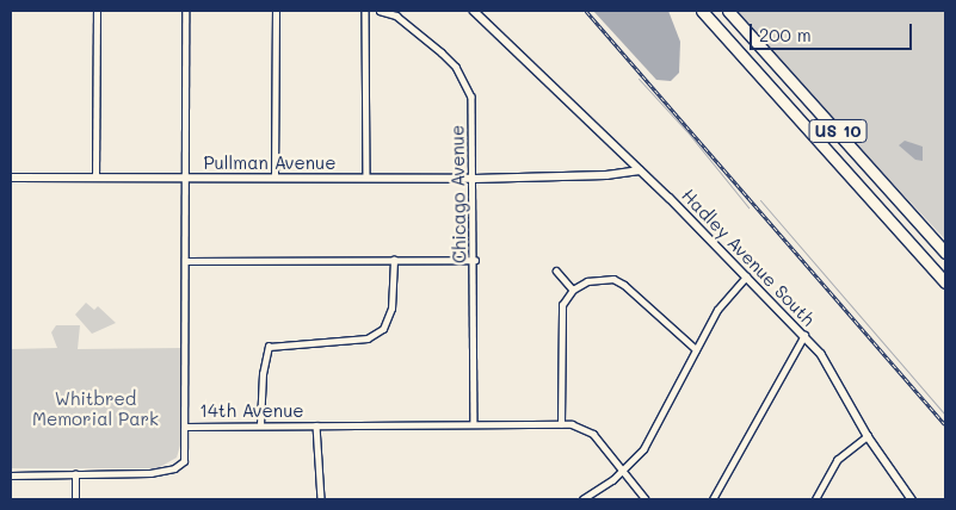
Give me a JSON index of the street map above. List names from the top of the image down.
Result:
{
  "streets": {
    "highway": ["US 10"],
    "street": [
      "Pullman Avenue",
      "Chicago Avenue",
      "Hadley Avenue South",
      "14th Avenue"
    ]
  },
  "crossings": [
    ["Pullman Avenue", "Chicago Avenue"],
    ["Pullman Avenue", "Hadley Avenue South"],
    ["Chicago Avenue", "14th Avenue"]
  ],
  "parks": ["Whitbred Memorial Park"],
  "scale_bar": "200 m"
}
